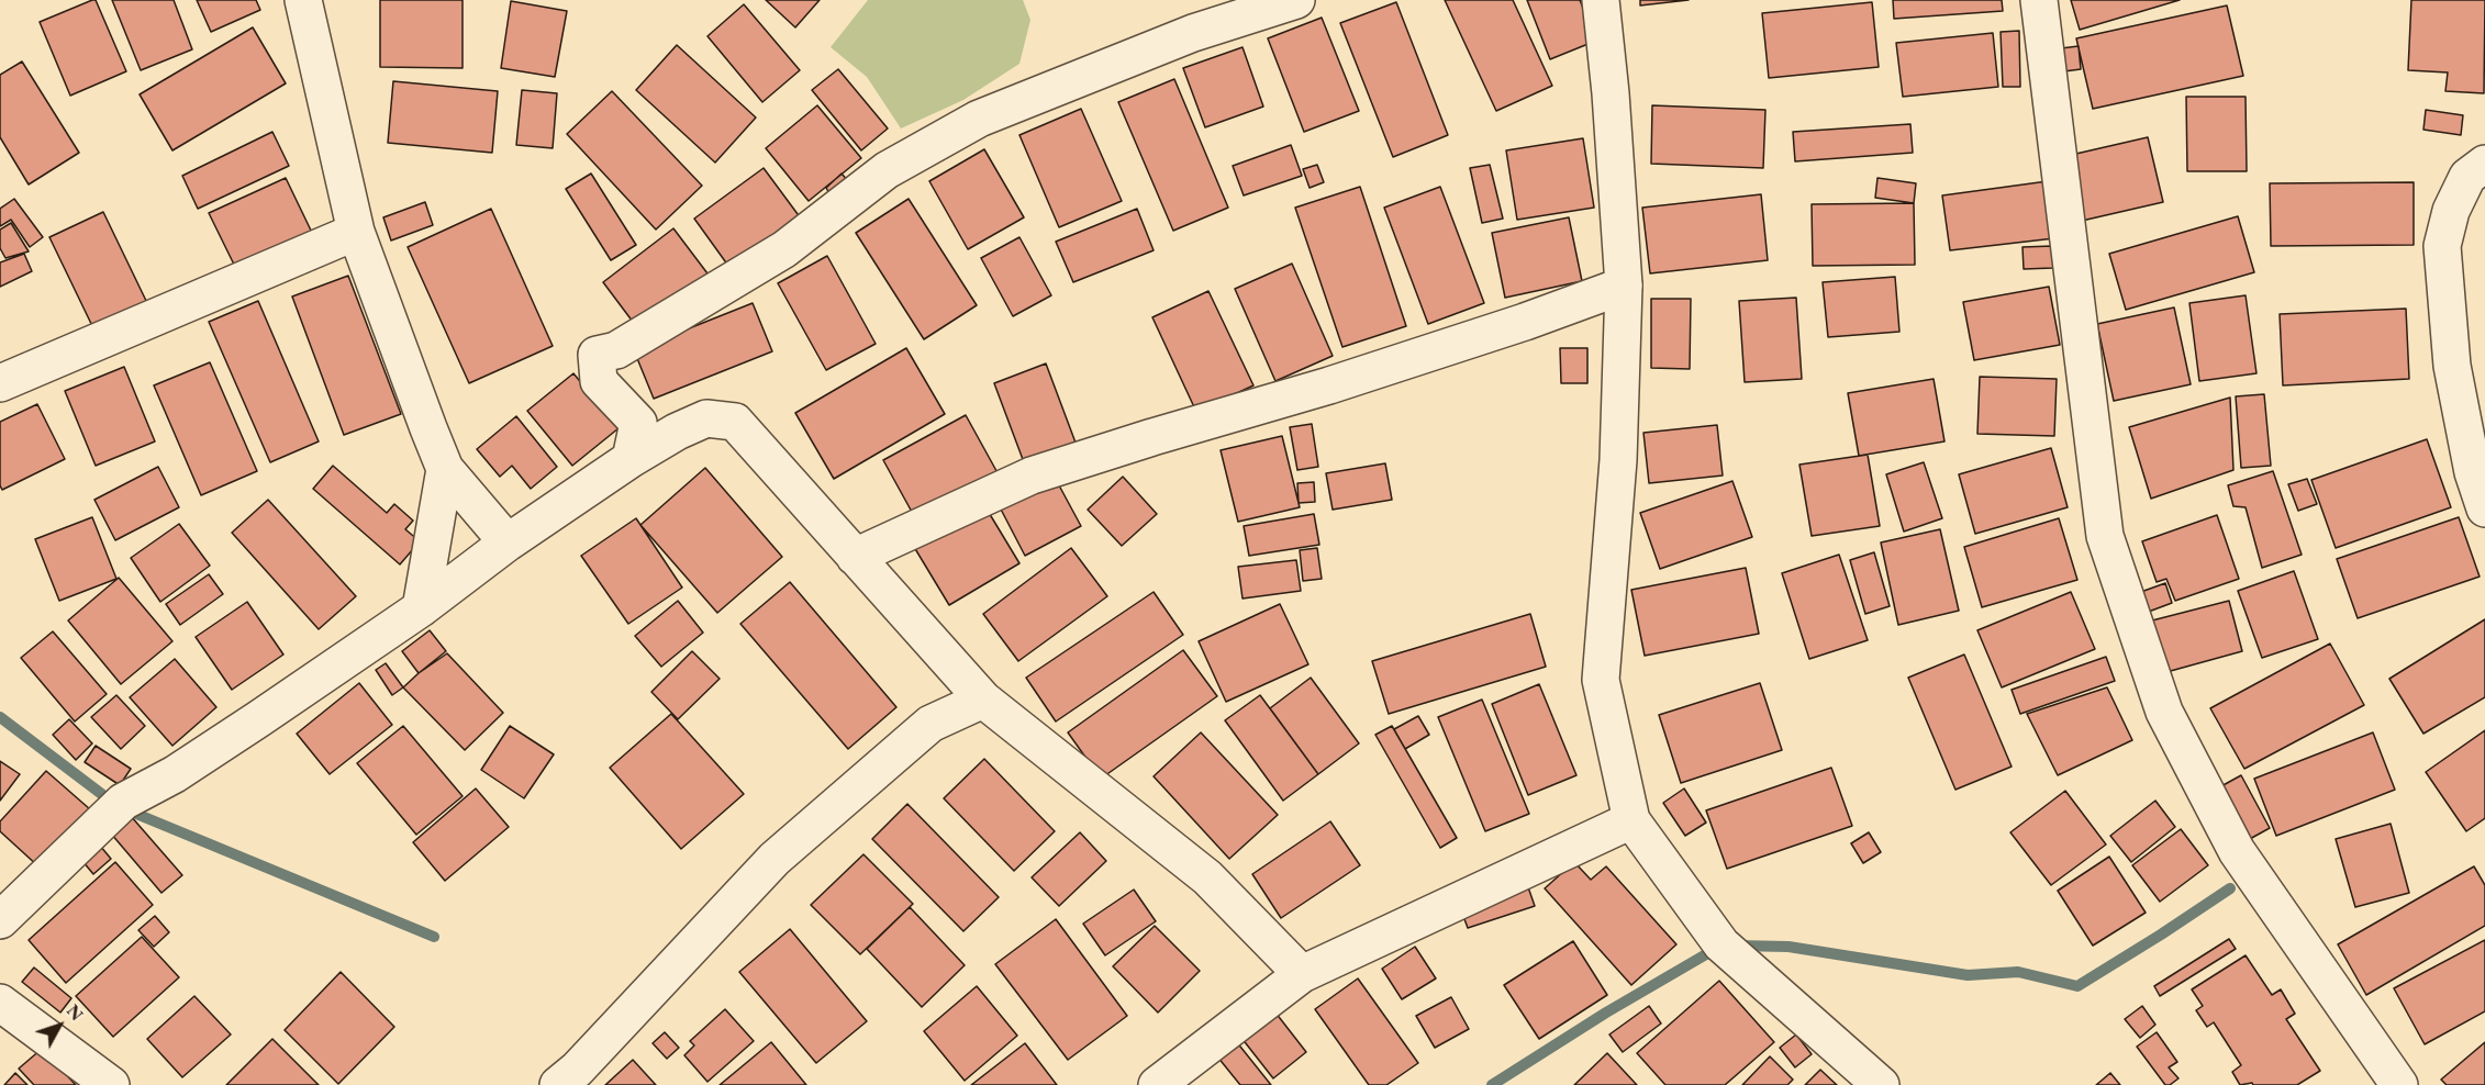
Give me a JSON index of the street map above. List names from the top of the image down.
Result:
{
  "north": "top right"
}
